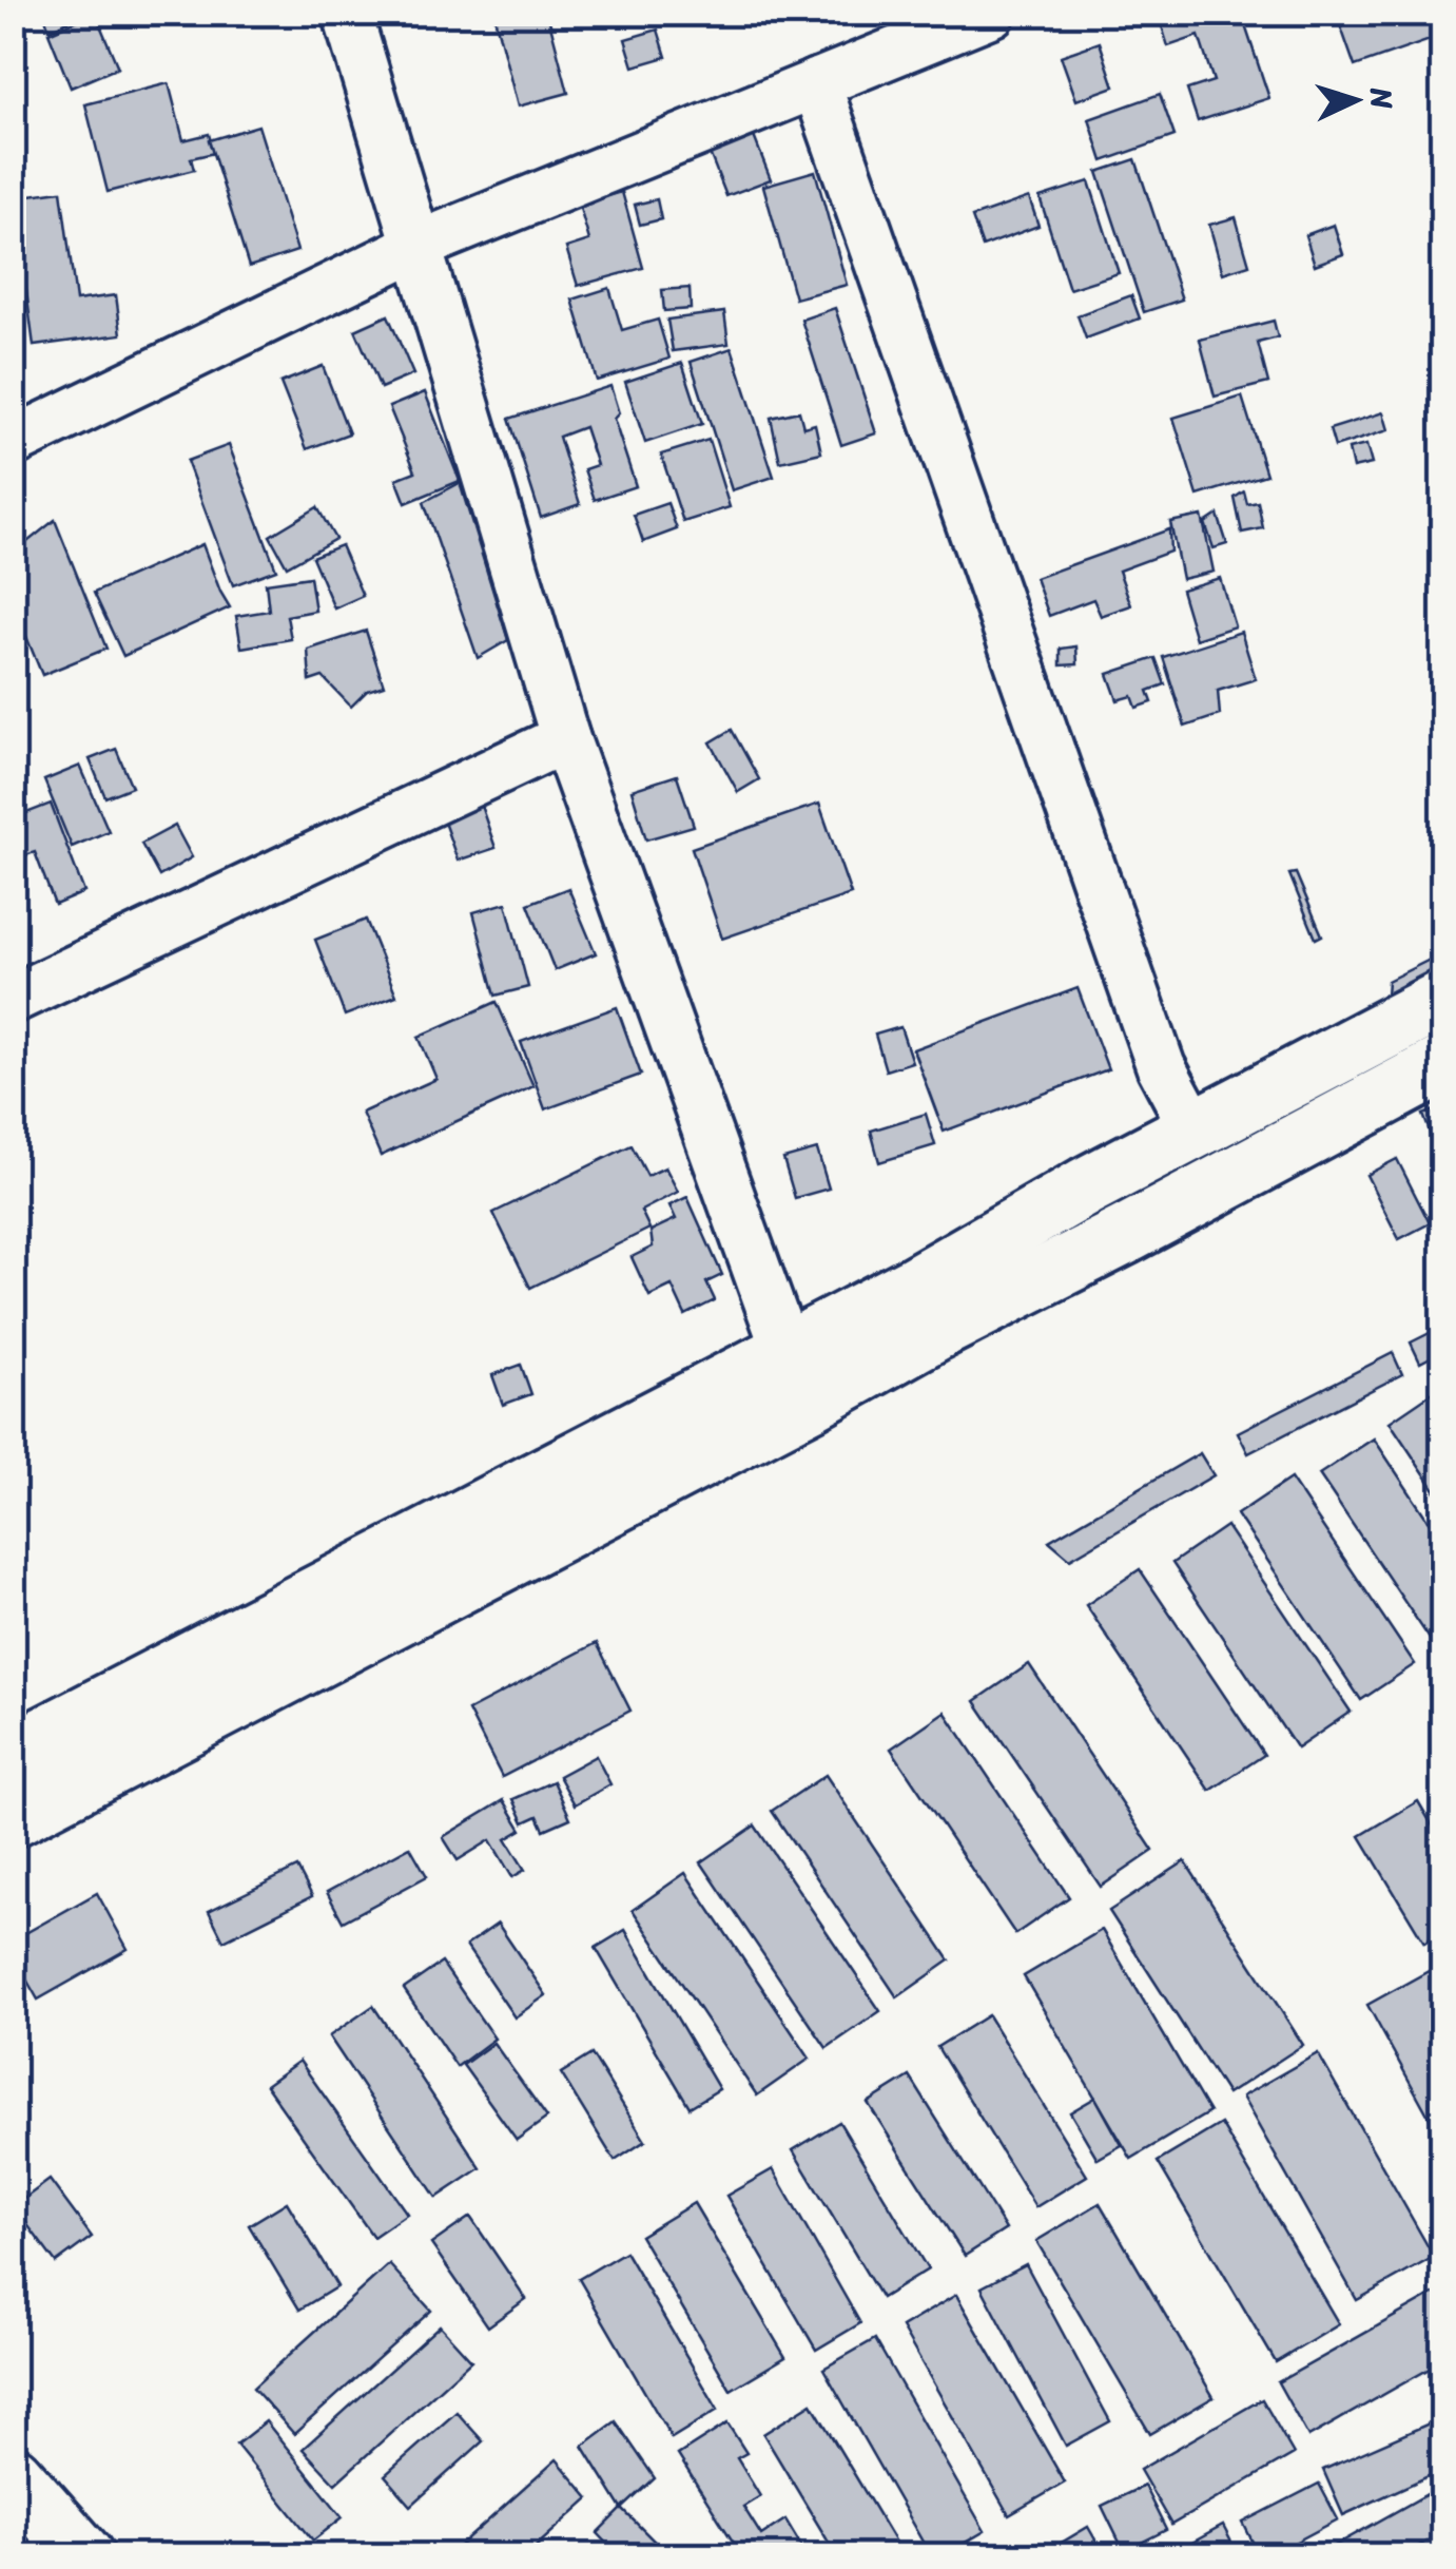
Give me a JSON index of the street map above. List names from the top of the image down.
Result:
{
  "north": "right"
}
